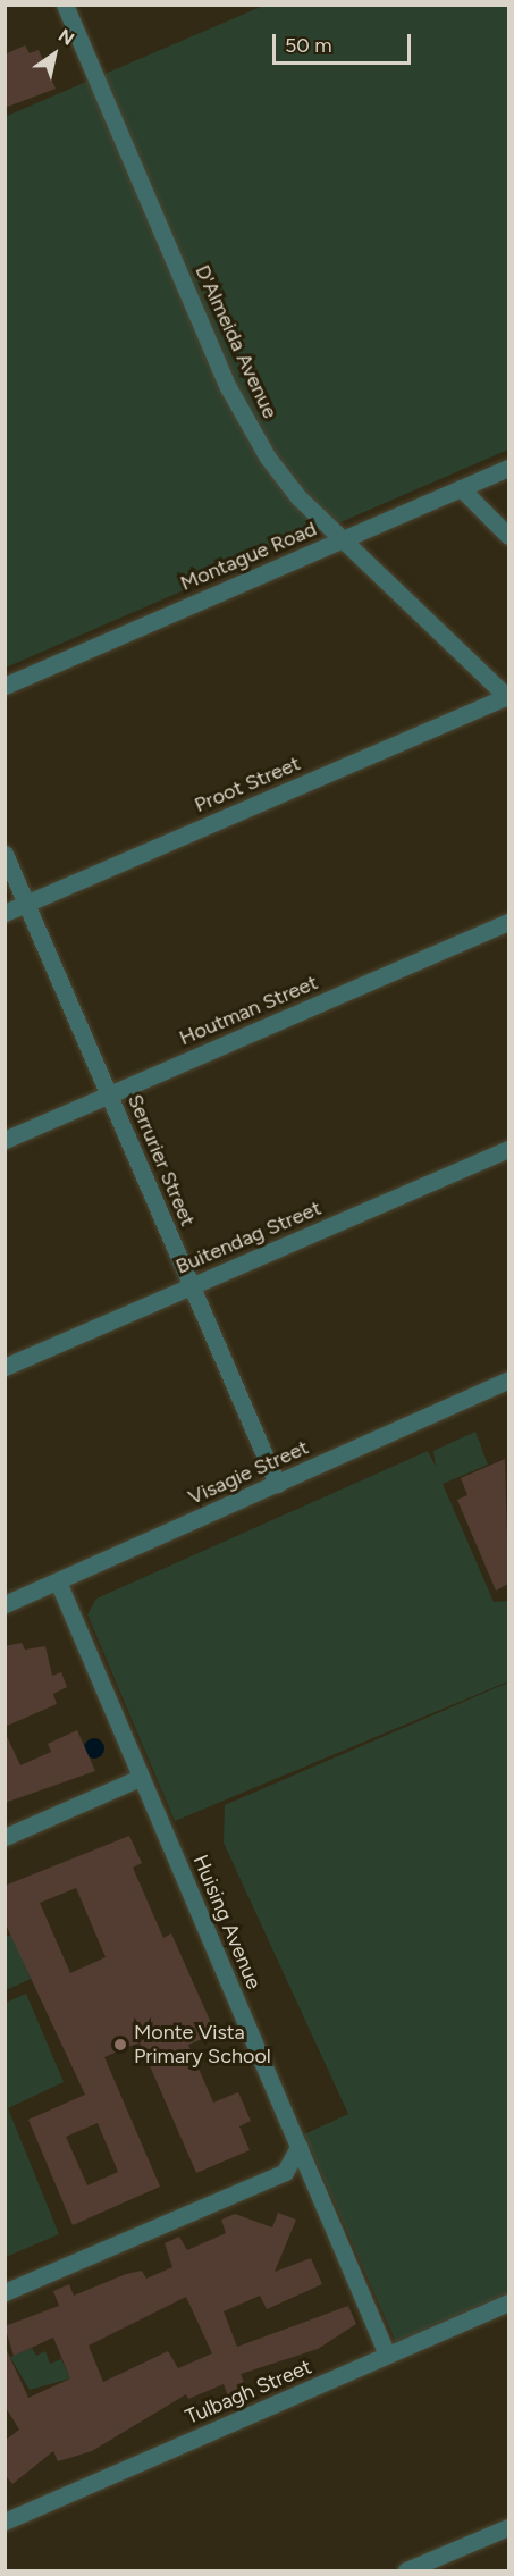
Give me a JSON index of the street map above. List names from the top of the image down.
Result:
{
  "streets": {
    "street": [
      "D'Almeida Avenue",
      "Montague Road",
      "Proot Street",
      "Houtman Street",
      "Serrurier Street",
      "Buitendag Street",
      "Visagie Street",
      "Huising Avenue",
      "Tulbagh Street"
    ]
  },
  "crossings": [
    ["D'Almeida Avenue", "Montague Road"],
    ["D'Almeida Avenue", "Proot Street"],
    ["Proot Street", "Serrurier Street"],
    ["Houtman Street", "Serrurier Street"],
    ["Serrurier Street", "Buitendag Street"],
    ["Serrurier Street", "Visagie Street"],
    ["Visagie Street", "Huising Avenue"],
    ["Huising Avenue", "Tulbagh Street"]
  ],
  "places": ["Monte Vista Primary School"],
  "scale_bar": "50 m",
  "north": "top right"
}
